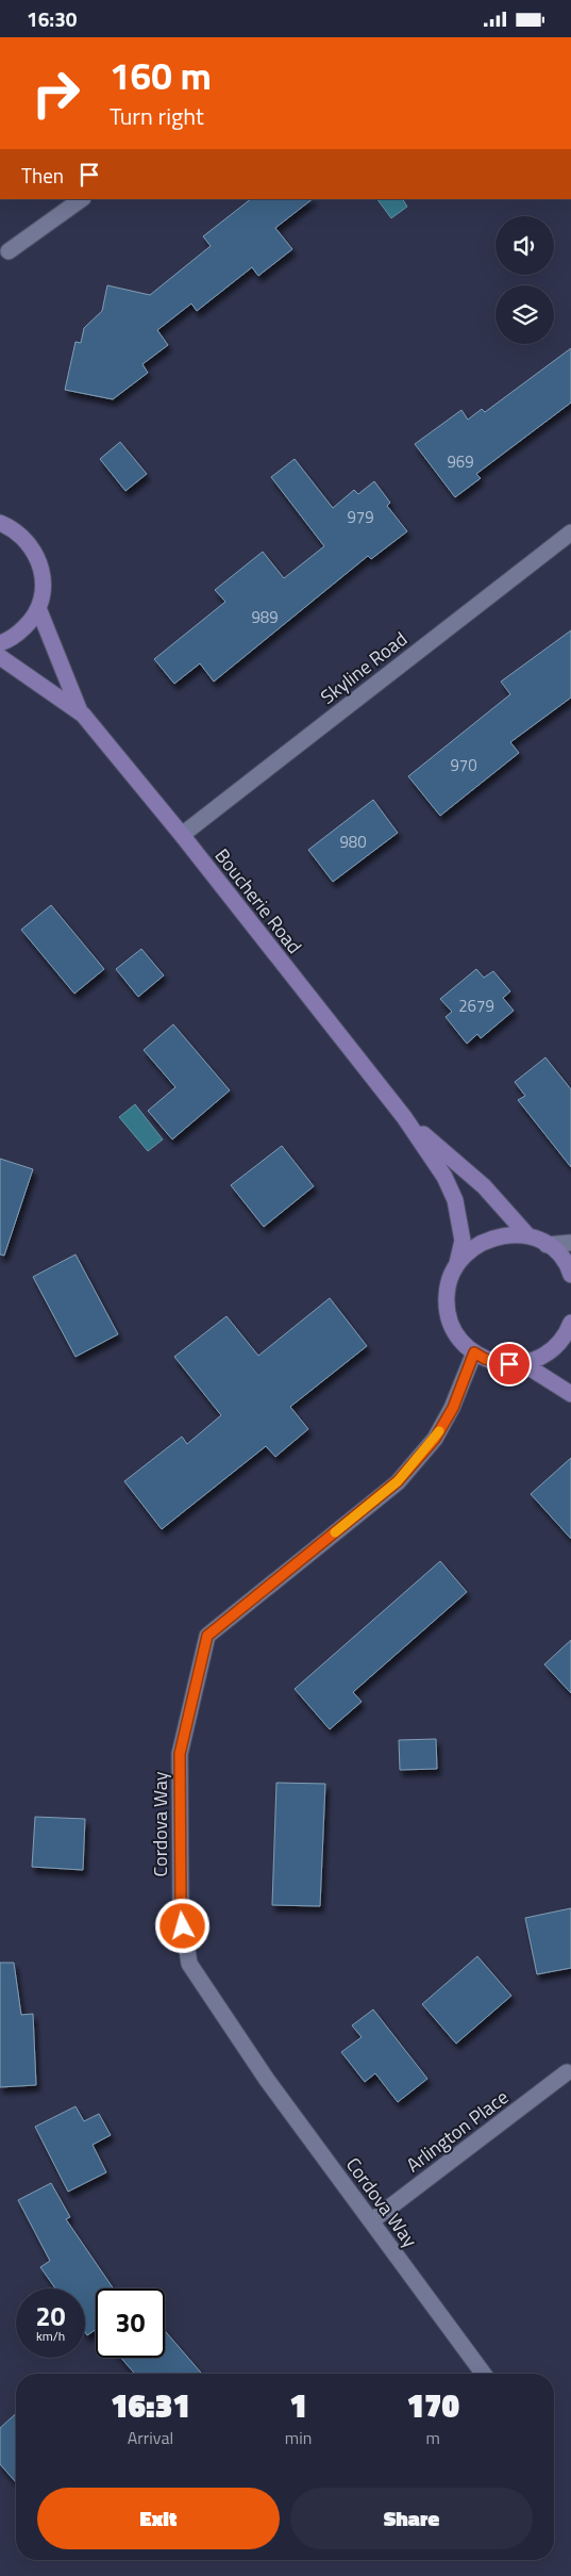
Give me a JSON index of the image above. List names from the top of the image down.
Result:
{
  "streets": {
    "main road": ["Boucherie Road"],
    "street": ["Skyline Road", "Cordova Way", "Arlington Place"]
  },
  "crossings": [
    ["Skyline Road", "Boucherie Road"],
    ["Cordova Way", "Arlington Place"]
  ],
  "house_numbers": [
    "969",
    "979",
    "989",
    "970",
    "980",
    "2679"
  ],
  "page": {
    "status": "16:30",
    "turn": ["160 m", "Turn right"],
    "then": "Then",
    "speed": "20 km/h",
    "limit": "30",
    "eta": [
      "16:31",
      "Arrival",
      "1",
      "min",
      "170",
      "m"
    ],
    "buttons": ["Exit", "Share"]
  }
}
